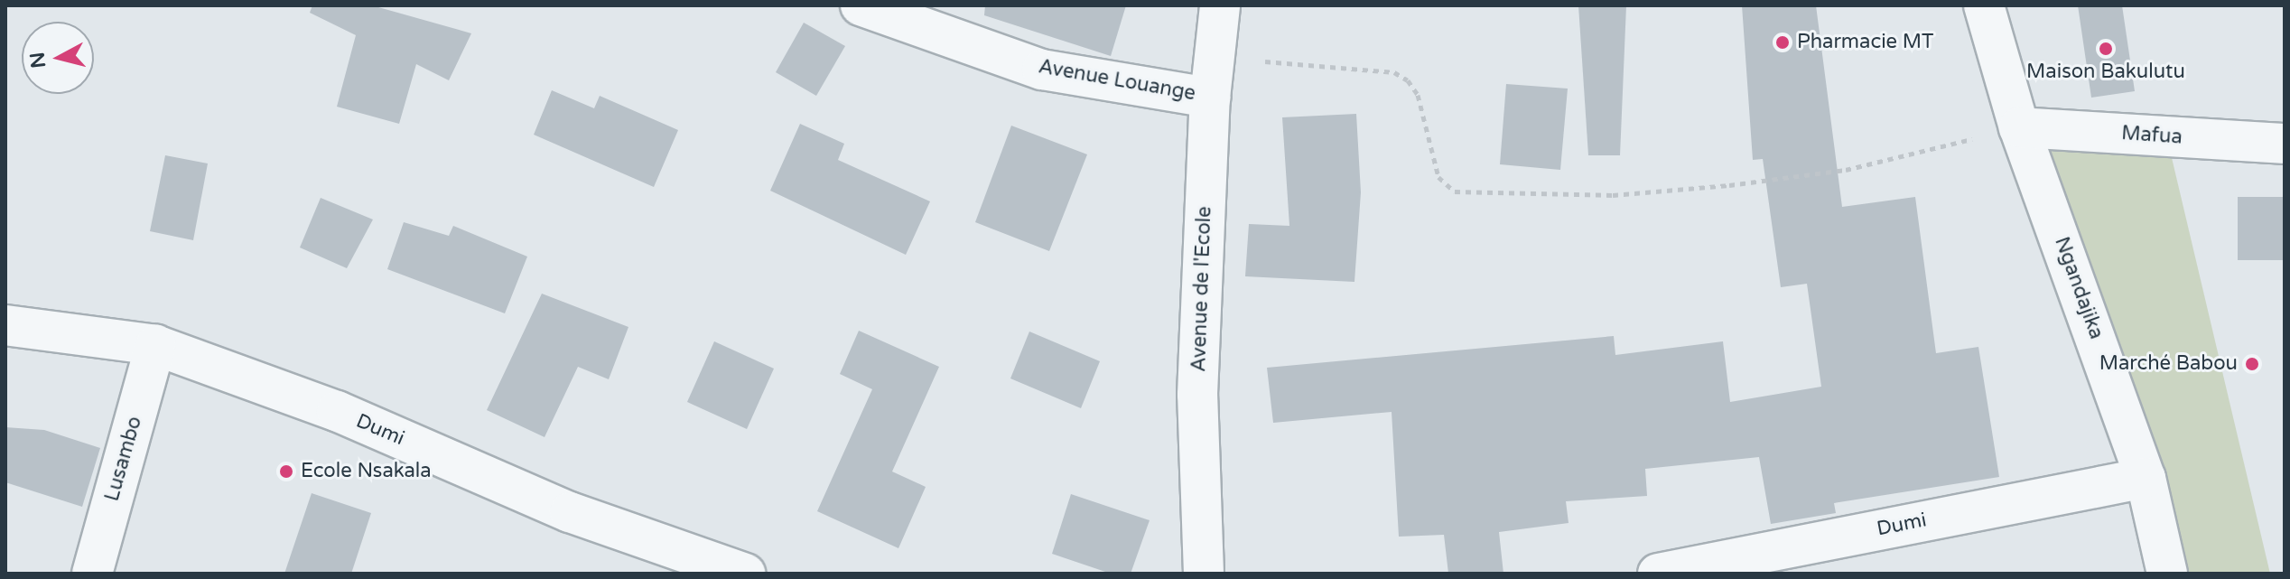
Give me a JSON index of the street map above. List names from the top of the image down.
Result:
{
  "streets": {
    "street": [
      "Avenue Louange",
      "Mafua",
      "Ngandajika",
      "Avenue de l'Ecole",
      "Dumi",
      "Lusambo"
    ]
  },
  "crossings": [
    ["Avenue Louange", "Avenue de l'Ecole"],
    ["Mafua", "Ngandajika"],
    ["Ngandajika", "Dumi"],
    ["Dumi", "Lusambo"]
  ],
  "places": [
    "Pharmacie MT",
    "Maison Bakulutu",
    "Marché Babou",
    "Ecole Nsakala"
  ],
  "north": "left"
}
